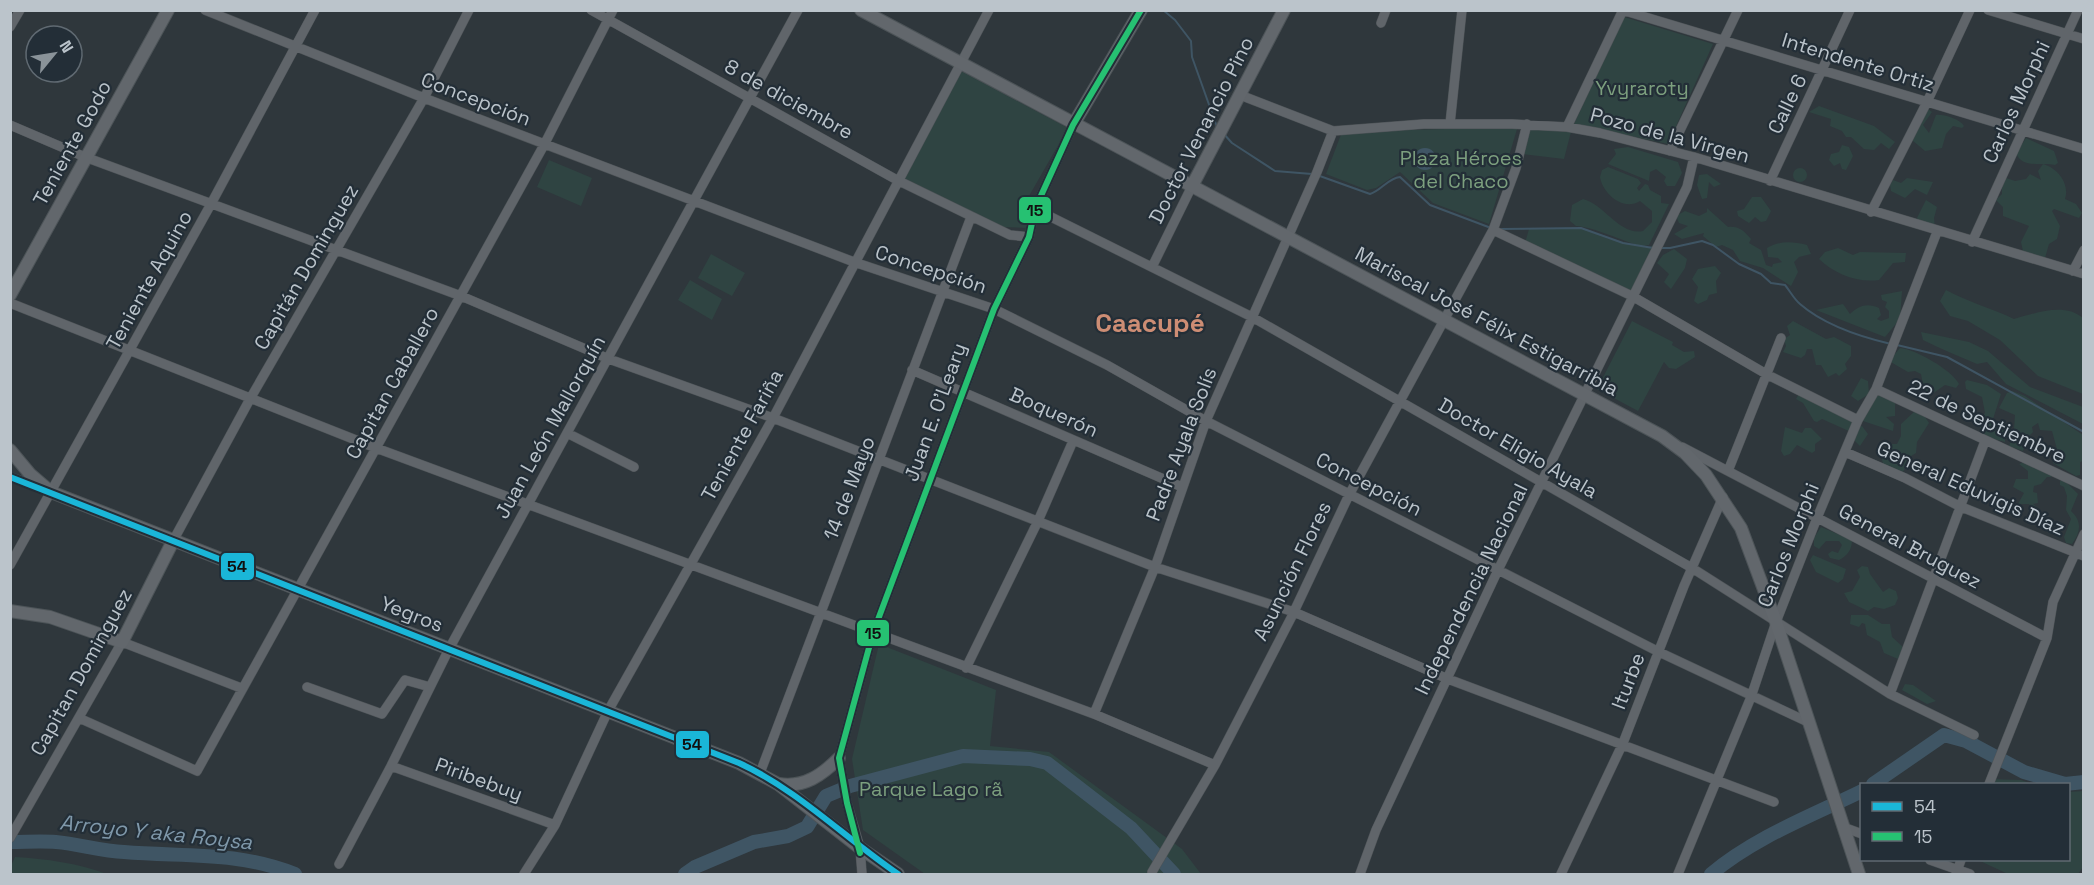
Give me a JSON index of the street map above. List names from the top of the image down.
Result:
{
  "streets": {
    "main road": [
      "Doctor Venancio Pino",
      "Teniente Godo",
      "Mariscal José Félix Estigarribia",
      "Juan E. O'Leary",
      "Yegros",
      "Capitan Dominguez"
    ],
    "street": [
      "Intendente Ortiz",
      "Concepción",
      "8 de diciembre",
      "Carlos Morphi",
      "Calle 6",
      "Pozo de la Virgen",
      "Capitán Dominguez",
      "Teniente Aquino",
      "Capitan Caballero",
      "Boquerón",
      "22 de Septiembre",
      "Juan León Mallorquín",
      "Teniente Fariña",
      "Padre Ayala Solís",
      "Doctor Eligio Ayala",
      "14 de Mayo",
      "General Eduvigis Díaz",
      "General Bruguez",
      "Asunción Flores",
      "Independencia Nacional",
      "Iturbe",
      "Piribebuy"
    ]
  },
  "crossings": [
    ["Intendente Ortiz", "Carlos Morphi"],
    ["Intendente Ortiz", "Calle 6"],
    ["Concepción", "Carlos Morphi"],
    ["Concepción", "Capitán Dominguez"],
    ["Concepción", "Teniente Aquino"],
    ["Concepción", "Mariscal José Félix Estigarribia"],
    ["Concepción", "Capitan Caballero"],
    ["Concepción", "Juan E. O'Leary"],
    ["Concepción", "Juan León Mallorquín"],
    ["Concepción", "Teniente Fariña"],
    ["Concepción", "Padre Ayala Solís"],
    ["Concepción", "14 de Mayo"],
    ["Concepción", "Asunción Flores"],
    ["Concepción", "Independencia Nacional"],
    ["Concepción", "Iturbe"],
    ["8 de diciembre", "Capitan Caballero"],
    ["8 de diciembre", "Juan León Mallorquín"],
    ["8 de diciembre", "Teniente Fariña"],
    ["8 de diciembre", "14 de Mayo"],
    ["Carlos Morphi", "Pozo de la Virgen"],
    ["Carlos Morphi", "Mariscal José Félix Estigarribia"],
    ["Carlos Morphi", "22 de Septiembre"],
    ["Carlos Morphi", "Doctor Eligio Ayala"],
    ["Carlos Morphi", "General Eduvigis Díaz"],
    ["Carlos Morphi", "General Bruguez"],
    ["Calle 6", "Pozo de la Virgen"],
    ["Doctor Venancio Pino", "Pozo de la Virgen"],
    ["Doctor Venancio Pino", "Mariscal José Félix Estigarribia"],
    ["Doctor Venancio Pino", "Doctor Eligio Ayala"],
    ["Pozo de la Virgen", "Padre Ayala Solís"],
    ["Pozo de la Virgen", "Asunción Flores"],
    ["Pozo de la Virgen", "Independencia Nacional"],
    ["Capitán Dominguez", "Yegros"],
    ["Capitán Dominguez", "Capitan Dominguez"],
    ["Teniente Aquino", "Yegros"],
    ["Mariscal José Félix Estigarribia", "Juan E. O'Leary"],
    ["Mariscal José Félix Estigarribia", "Teniente Fariña"],
    ["Mariscal José Félix Estigarribia", "Padre Ayala Solís"],
    ["Mariscal José Félix Estigarribia", "Doctor Eligio Ayala"],
    ["Mariscal José Félix Estigarribia", "General Bruguez"],
    ["Mariscal José Félix Estigarribia", "Asunción Flores"],
    ["Mariscal José Félix Estigarribia", "Independencia Nacional"],
    ["Mariscal José Félix Estigarribia", "Iturbe"],
    ["Capitan Caballero", "Yegros"],
    ["Capitan Caballero", "Capitan Dominguez"],
    ["Juan E. O'Leary", "Boquerón"],
    ["Juan E. O'Leary", "Doctor Eligio Ayala"],
    ["Juan E. O'Leary", "Yegros"],
    ["Boquerón", "Padre Ayala Solís"],
    ["Boquerón", "14 de Mayo"],
    ["Juan León Mallorquín", "Yegros"],
    ["Juan León Mallorquín", "Piribebuy"],
    ["Teniente Fariña", "Yegros"],
    ["Teniente Fariña", "Piribebuy"],
    ["Padre Ayala Solís", "Doctor Eligio Ayala"],
    ["Doctor Eligio Ayala", "Asunción Flores"],
    ["Doctor Eligio Ayala", "Independencia Nacional"],
    ["Doctor Eligio Ayala", "Iturbe"],
    ["14 de Mayo", "Yegros"],
    ["Yegros", "Capitan Dominguez"]
  ],
  "districts": ["Caacupé"],
  "water": ["Arroyo Y aka Roysa"],
  "parks": ["Yvyraroty", "Plaza Héroes del Chaco", "Parque Lago rã"],
  "lines": ["transit line 15", "transit line 54"],
  "legend": ["54", "15"],
  "north": "top right"
}
